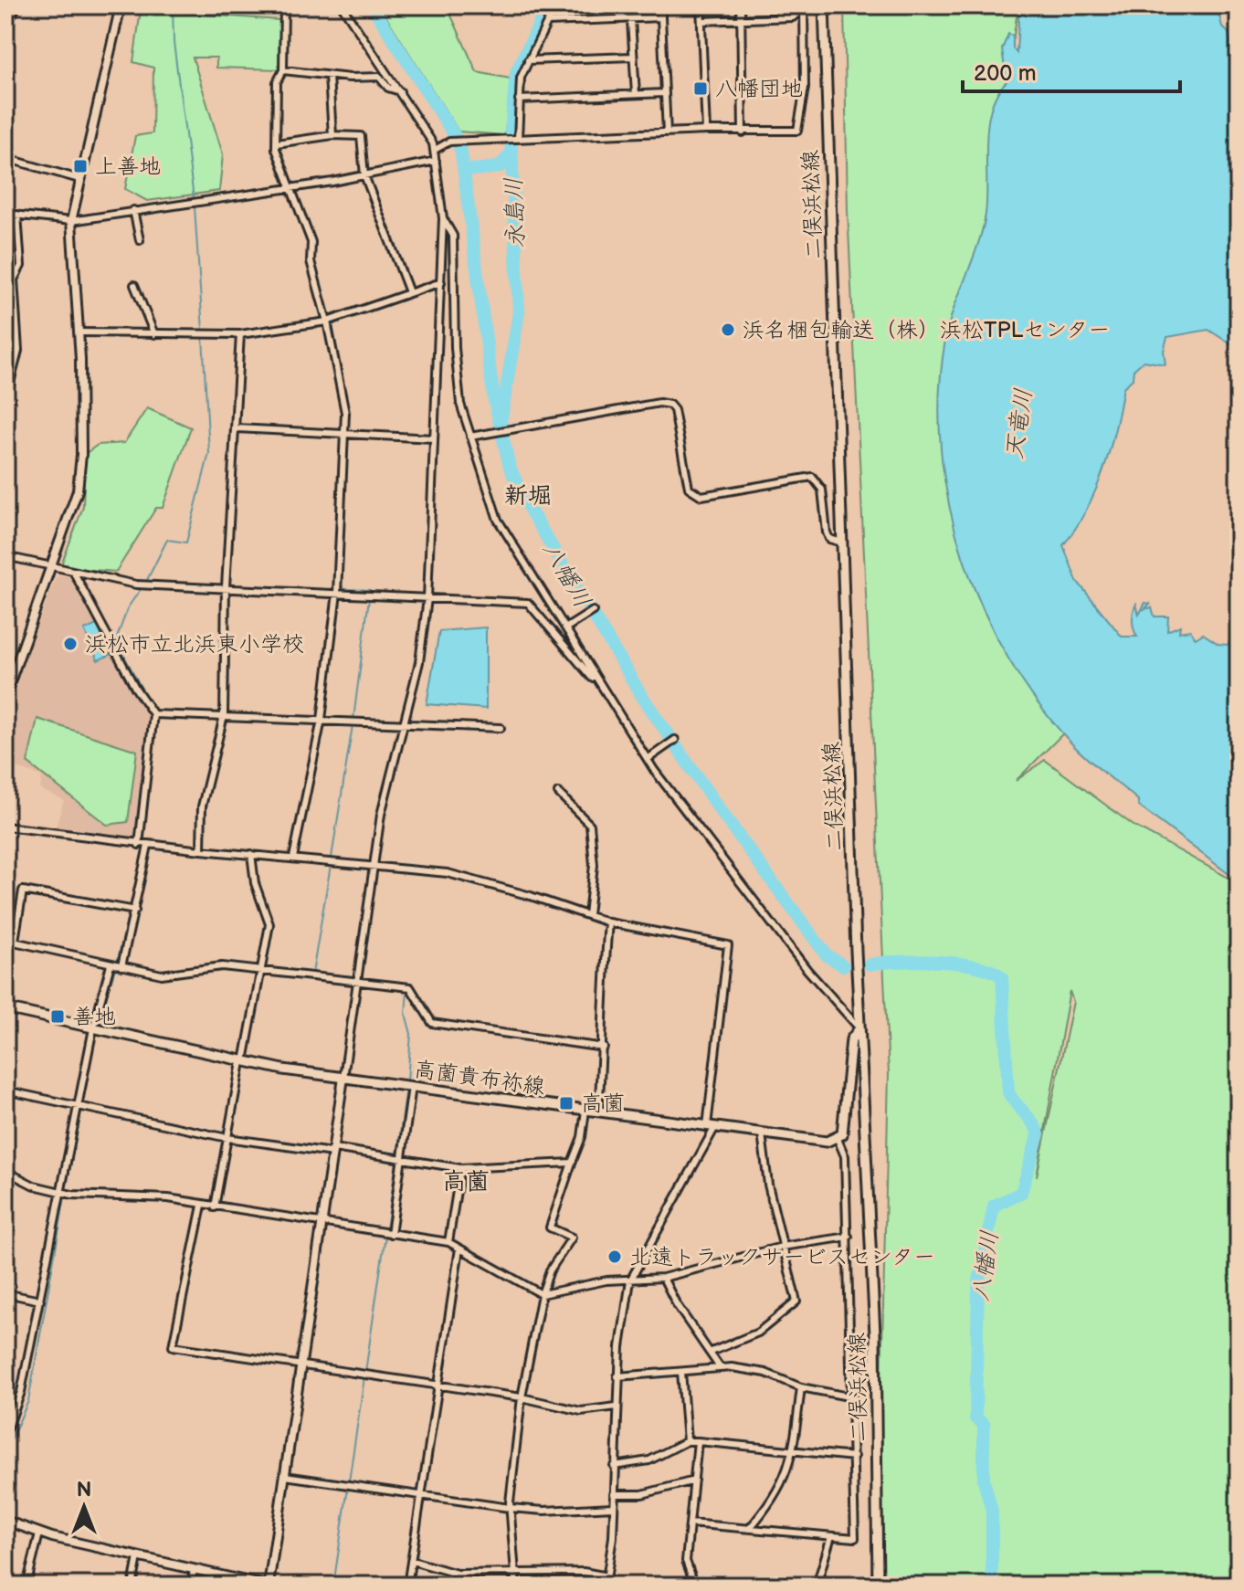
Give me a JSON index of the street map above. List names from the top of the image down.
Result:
{
  "streets": {
    "main road": ["二俣浜松線", "高薗貴布祢線"]
  },
  "districts": ["新堀", "高薗"],
  "water": ["永島川", "天竜川", "八幡川"],
  "places": {
    "transit": [
      "八幡団地",
      "上善地",
      "善地",
      "高薗"
    ],
    "other": ["浜名梱包輸送（株）浜松TPLセンター", "浜松市立北浜東小学校", "北遠トラックサービスセンター"]
  },
  "scale_bar": "200 m",
  "north": "top"
}
